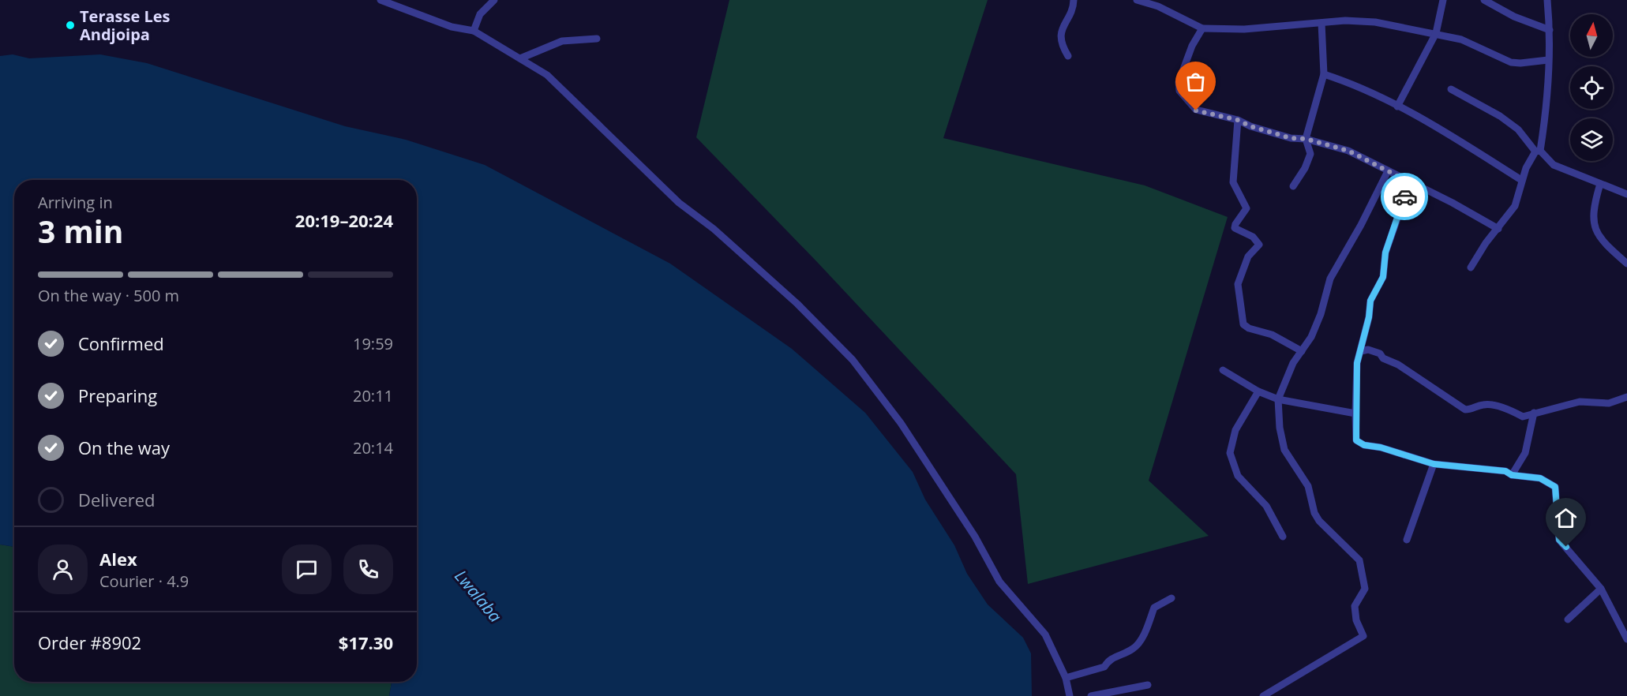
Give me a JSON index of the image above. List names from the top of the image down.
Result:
{
  "water": ["Lwalaba"],
  "places": ["Terasse Les Andjoipa"],
  "north": "top",
  "page": {
    "heading": ["3 min", "Arriving in", "20:19–20:24"],
    "panel": [
      "Alex",
      "Courier · 4.9",
      "Order #8902",
      "$17.30"
    ],
    "bar": "On the way · 500 m",
    "list": [
      ["Confirmed", "19:59"],
      ["Preparing", "20:11"],
      ["On the way", "20:14"],
      "Delivered"
    ]
  }
}
